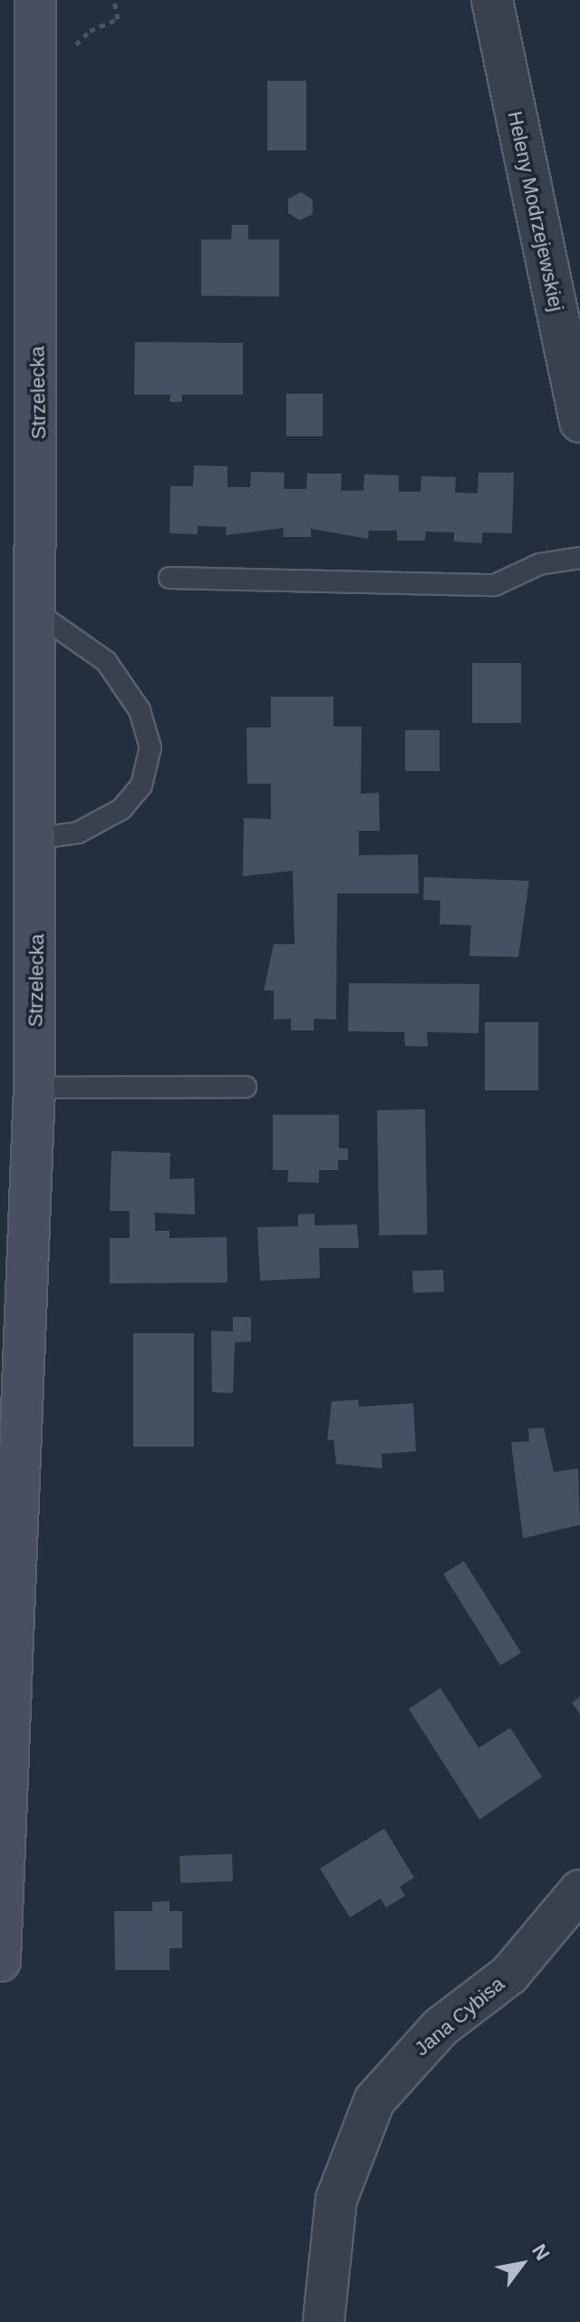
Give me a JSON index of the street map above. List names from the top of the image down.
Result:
{
  "streets": {
    "main road": ["Strzelecka"],
    "street": ["Heleny Modrzejewskiej", "Jana Cybisa"]
  },
  "north": "top right"
}
